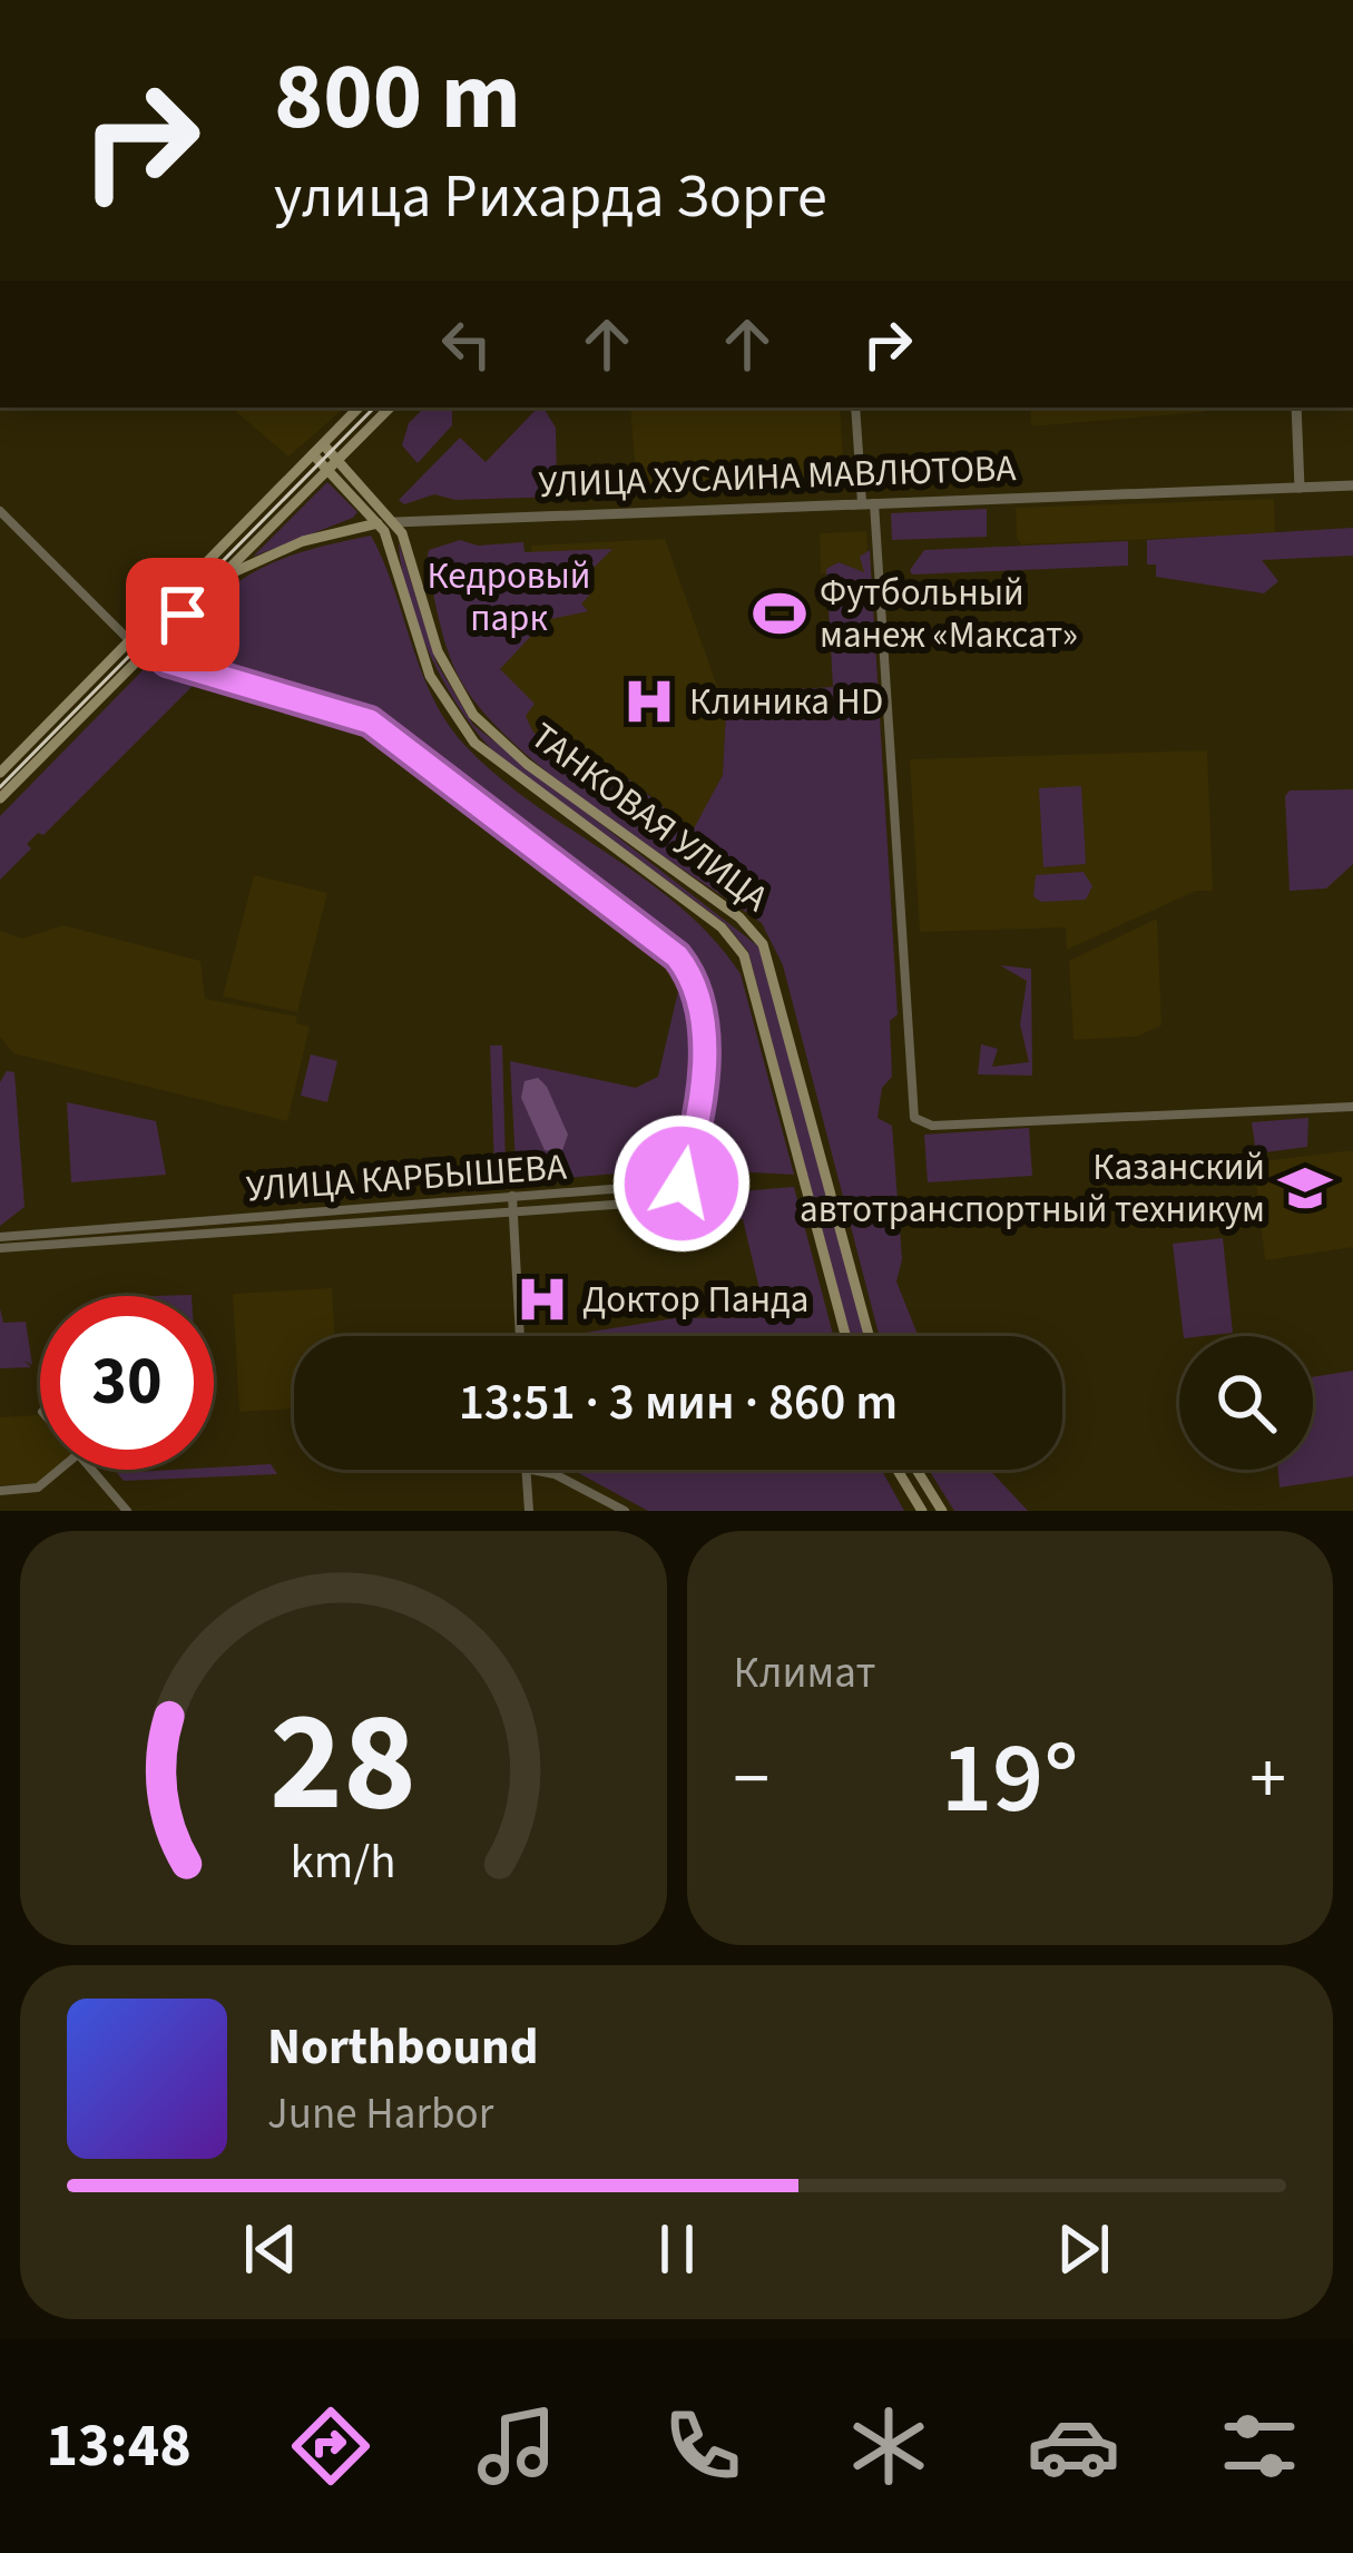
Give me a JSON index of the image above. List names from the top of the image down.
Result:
{
  "streets": {
    "main road": ["УЛИЦА ХУСАИНА МАВЛЮТОВА", "ТАНКОВАЯ УЛИЦА"],
    "street": ["УЛИЦА КАРБЫШЕВА"]
  },
  "crossings": [
    ["УЛИЦА ХУСАИНА МАВЛЮТОВА", "ТАНКОВАЯ УЛИЦА"]
  ],
  "parks": ["Кедровый парк"],
  "places": {
    "sports": ["Футбольный манеж «Максат»"],
    "hospital": ["Клиника HD", "Доктор Панда"],
    "school or university": ["Казанский автотранспортный техникум"]
  },
  "page": {
    "turn": ["800 m", "улица Рихарда Зорге"],
    "limit": "30",
    "trip": "13:51 · 3 мин · 860 m",
    "tile": "Климат",
    "heat": ["−", "19°", "+"],
    "song": ["Northbound", "June Harbor"],
    "tabs": "13:48",
    "gauge": ["28", "km/h"]
  }
}
